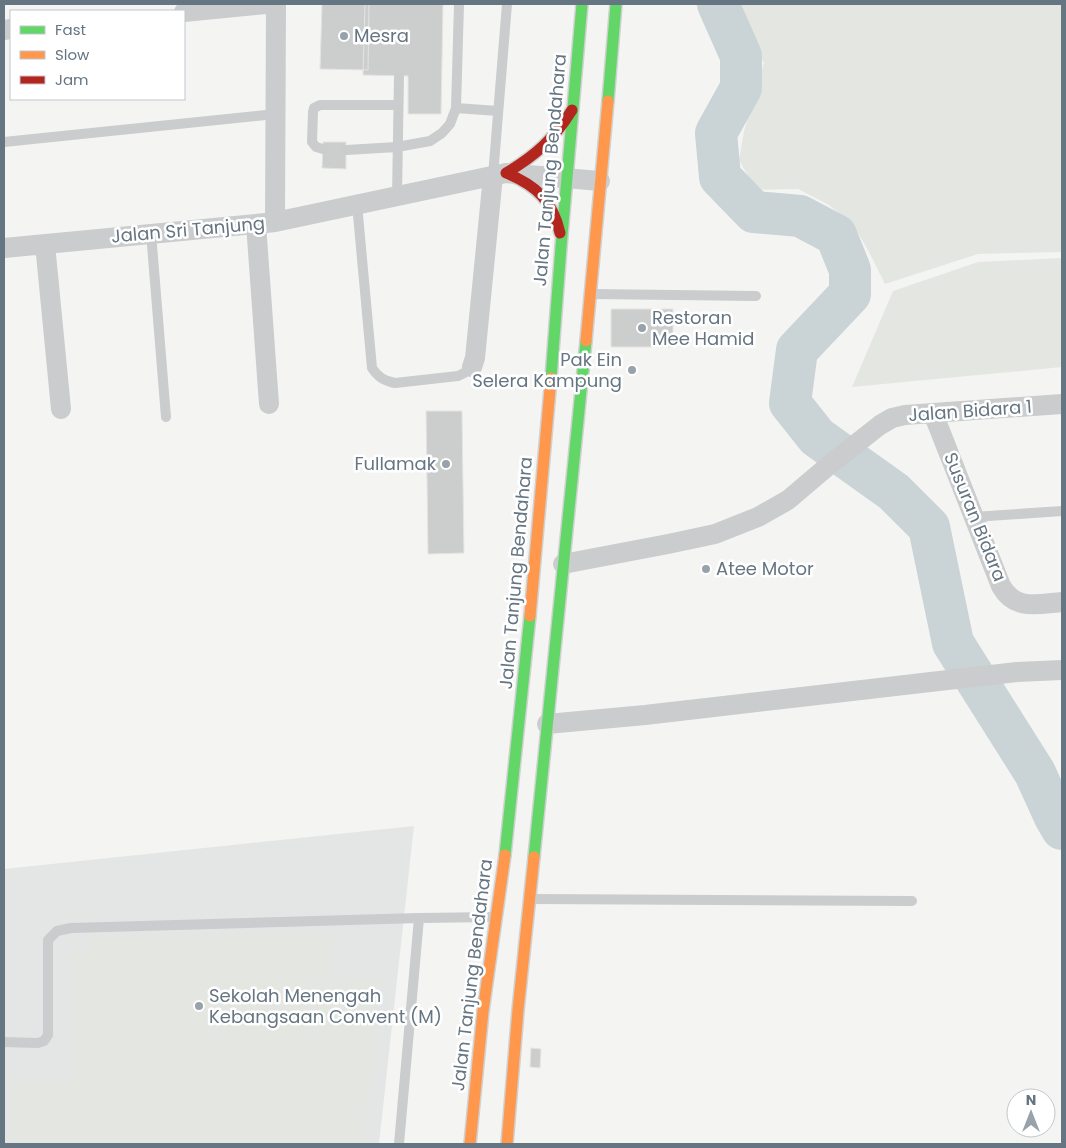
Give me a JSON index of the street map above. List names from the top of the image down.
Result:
{
  "streets": {
    "main road": ["Jalan Tanjung Bendahara"],
    "street": ["Jalan Sri Tanjung", "Jalan Bidara 1", "Susuran Bidara"]
  },
  "crossings": [
    ["Jalan Bidara 1", "Susuran Bidara"]
  ],
  "places": [
    "Mesra",
    "Restoran Mee Hamid",
    "Pak Ein Selera Kampung",
    "Fullamak",
    "Atee Motor",
    "Sekolah Menengah Kebangsaan Convent (M)"
  ],
  "legend": ["Fast", "Slow", "Jam"],
  "north": "top"
}
